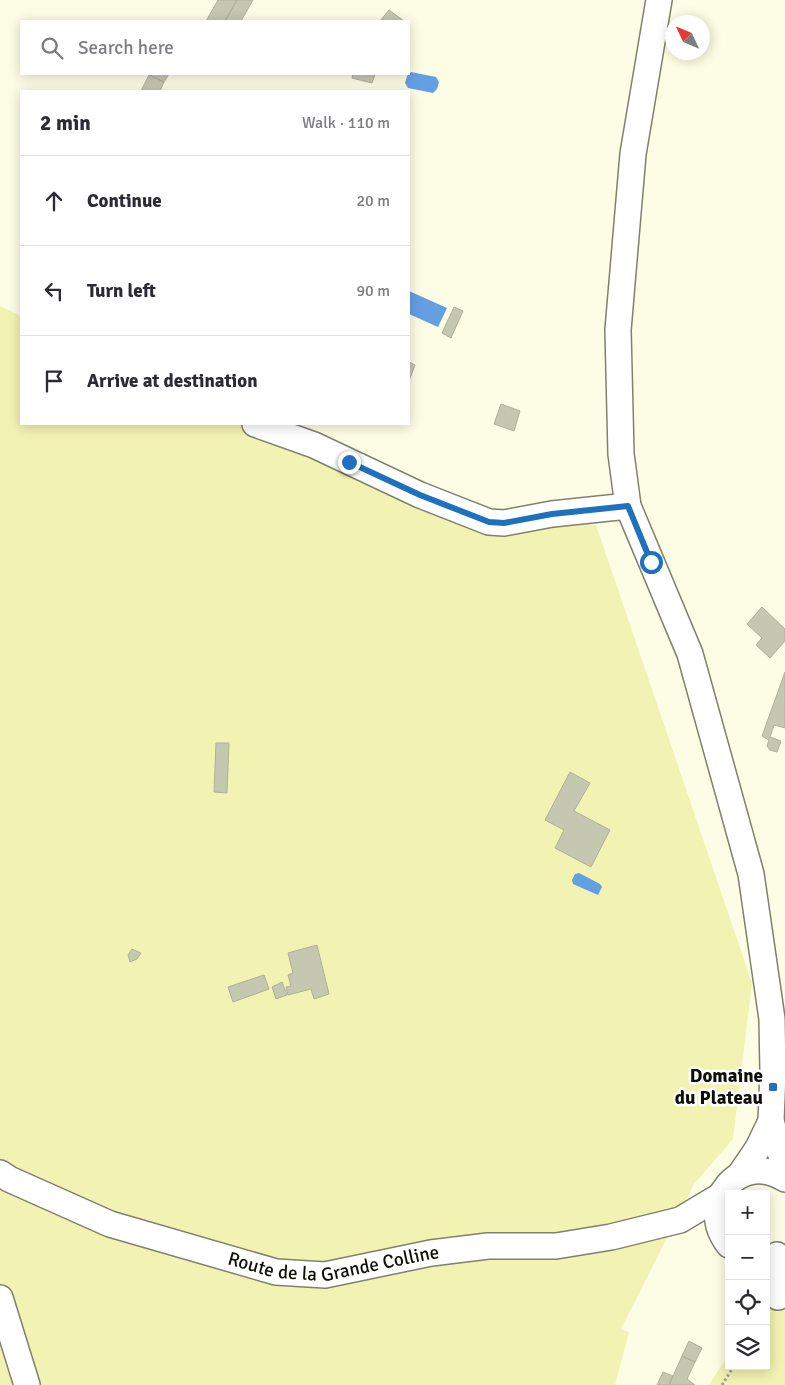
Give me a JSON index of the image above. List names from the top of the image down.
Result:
{
  "streets": {
    "street": ["Route de la Grande Colline"]
  },
  "places": {
    "transit": ["Domaine du Plateau"]
  },
  "north": "top left",
  "page": {
    "search": "Search here",
    "heading": ["2 min", "Walk · 110 m"],
    "list": [
      ["Continue", "20 m"],
      ["Turn left", "90 m"],
      "Arrive at destination"
    ],
    "map_buttons": ["+", "−"]
  }
}
